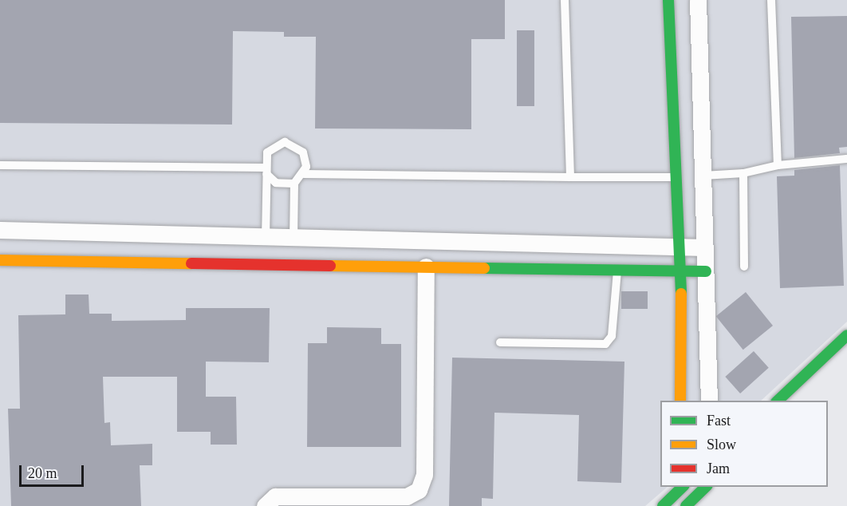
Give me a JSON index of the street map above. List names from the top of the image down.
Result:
{
  "legend": ["Fast", "Slow", "Jam"],
  "scale_bar": "20 m"
}
